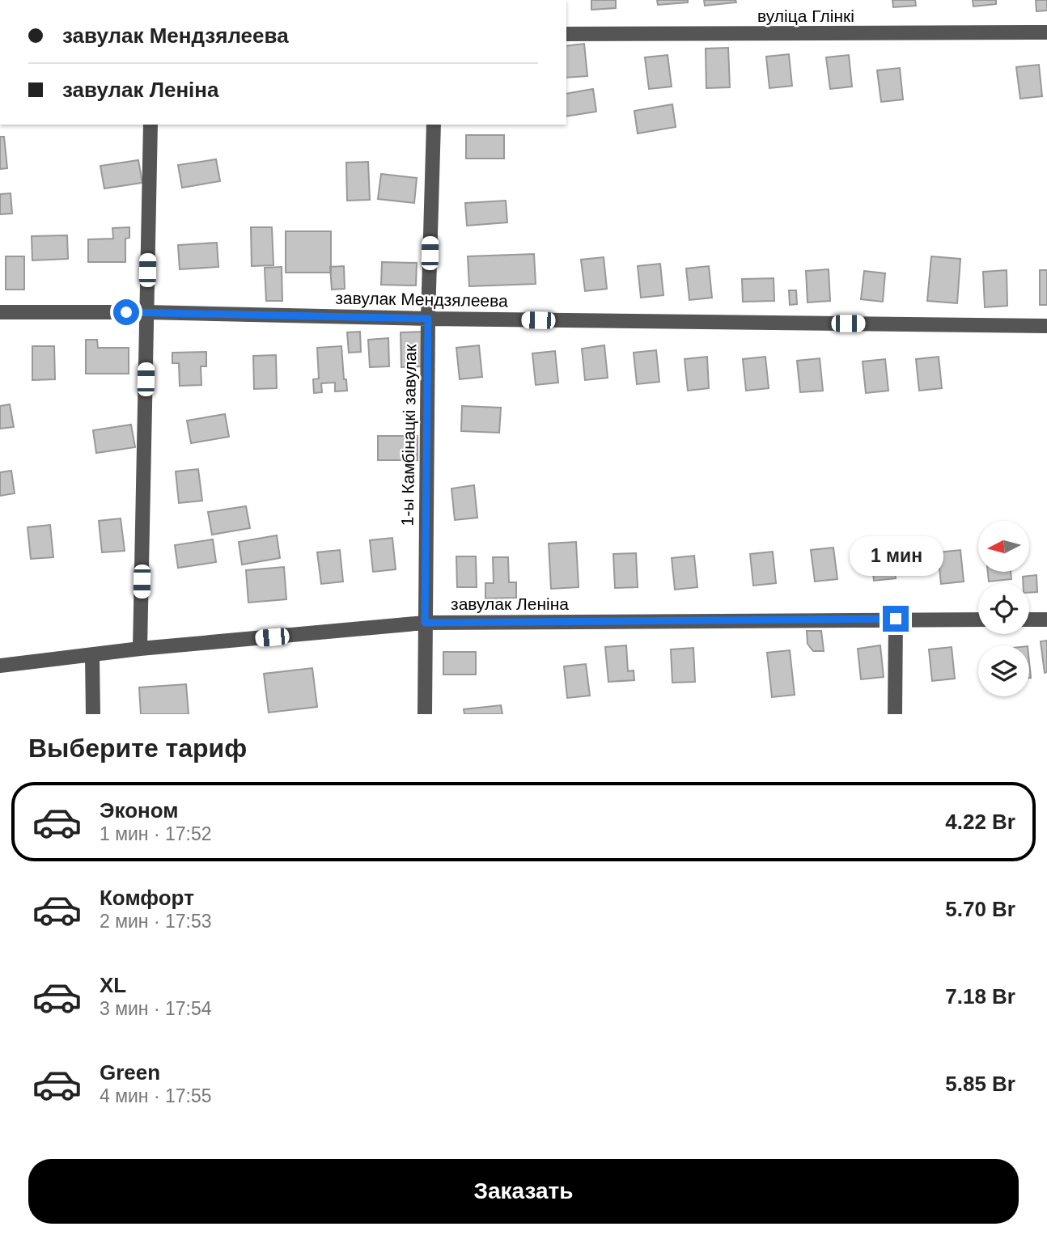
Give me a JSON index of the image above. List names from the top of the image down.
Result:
{
  "streets": {
    "street": [
      "вуліца Глінкі",
      "завулак Мендзялеева",
      "1-ы Камбінацкі завулак",
      "завулак Леніна"
    ]
  },
  "crossings": [
    ["завулак Мендзялеева", "1-ы Камбінацкі завулак"],
    ["1-ы Камбінацкі завулак", "завулак Леніна"]
  ],
  "north": "left",
  "page": {
    "banner": ["завулак Мендзялеева", "завулак Леніна"],
    "bubble": "1 мин",
    "heading": "Выберите тариф",
    "list": [
      {
        "name": "Эконом",
        "note": "1 мин · 17:52",
        "value": "4.22 Br"
      },
      {
        "name": "Комфорт",
        "note": "2 мин · 17:53",
        "value": "5.70 Br"
      },
      {
        "name": "XL",
        "note": "3 мин · 17:54",
        "value": "7.18 Br"
      },
      {
        "name": "Green",
        "note": "4 мин · 17:55",
        "value": "5.85 Br"
      }
    ],
    "buttons": "Заказать"
  }
}
